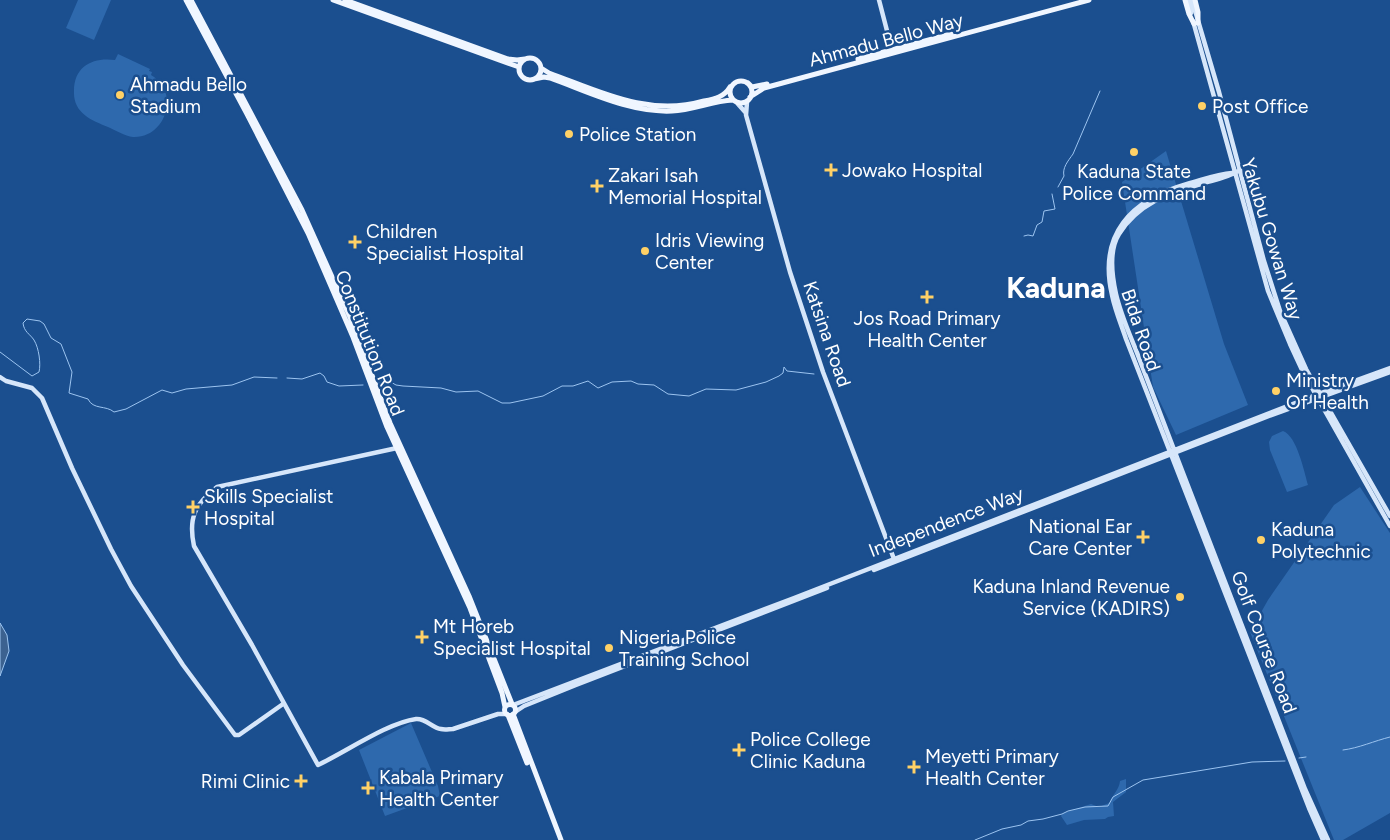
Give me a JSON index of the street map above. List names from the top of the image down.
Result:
{
  "streets": {
    "main road": ["Ahmadu Bello Way", "Constitution Road"],
    "street": [
      "Yakubu Gowan Way",
      "Bida Road",
      "Katsina Road",
      "Independence Way",
      "Golf Course Road"
    ]
  },
  "crossings": [
    ["Ahmadu Bello Way", "Katsina Road"],
    ["Yakubu Gowan Way", "Bida Road"],
    ["Yakubu Gowan Way", "Independence Way"],
    ["Bida Road", "Independence Way"],
    ["Bida Road", "Golf Course Road"],
    ["Katsina Road", "Independence Way"],
    ["Constitution Road", "Independence Way"],
    ["Independence Way", "Golf Course Road"]
  ],
  "districts": ["Kaduna"],
  "places": {
    "other": [
      "Ahmadu Bello Stadium",
      "Post Office",
      "Police Station",
      "Kaduna State Police Command",
      "Idris Viewing Center",
      "Ministry Of Health",
      "Kaduna Polytechnic",
      "Kaduna Inland Revenue Service (KADIRS)",
      "Nigeria Police Training School"
    ],
    "health": [
      "Jowako Hospital",
      "Zakari Isah Memorial Hospital",
      "Children Specialist Hospital",
      "Jos Road Primary Health Center",
      "Skills Specialist Hospital",
      "National Ear Care Center",
      "Mt Horeb Specialist Hospital",
      "Police College Clinic Kaduna",
      "Meyetti Primary Health Center",
      "Rimi Clinic",
      "Kabala Primary Health Center"
    ]
  }
}
